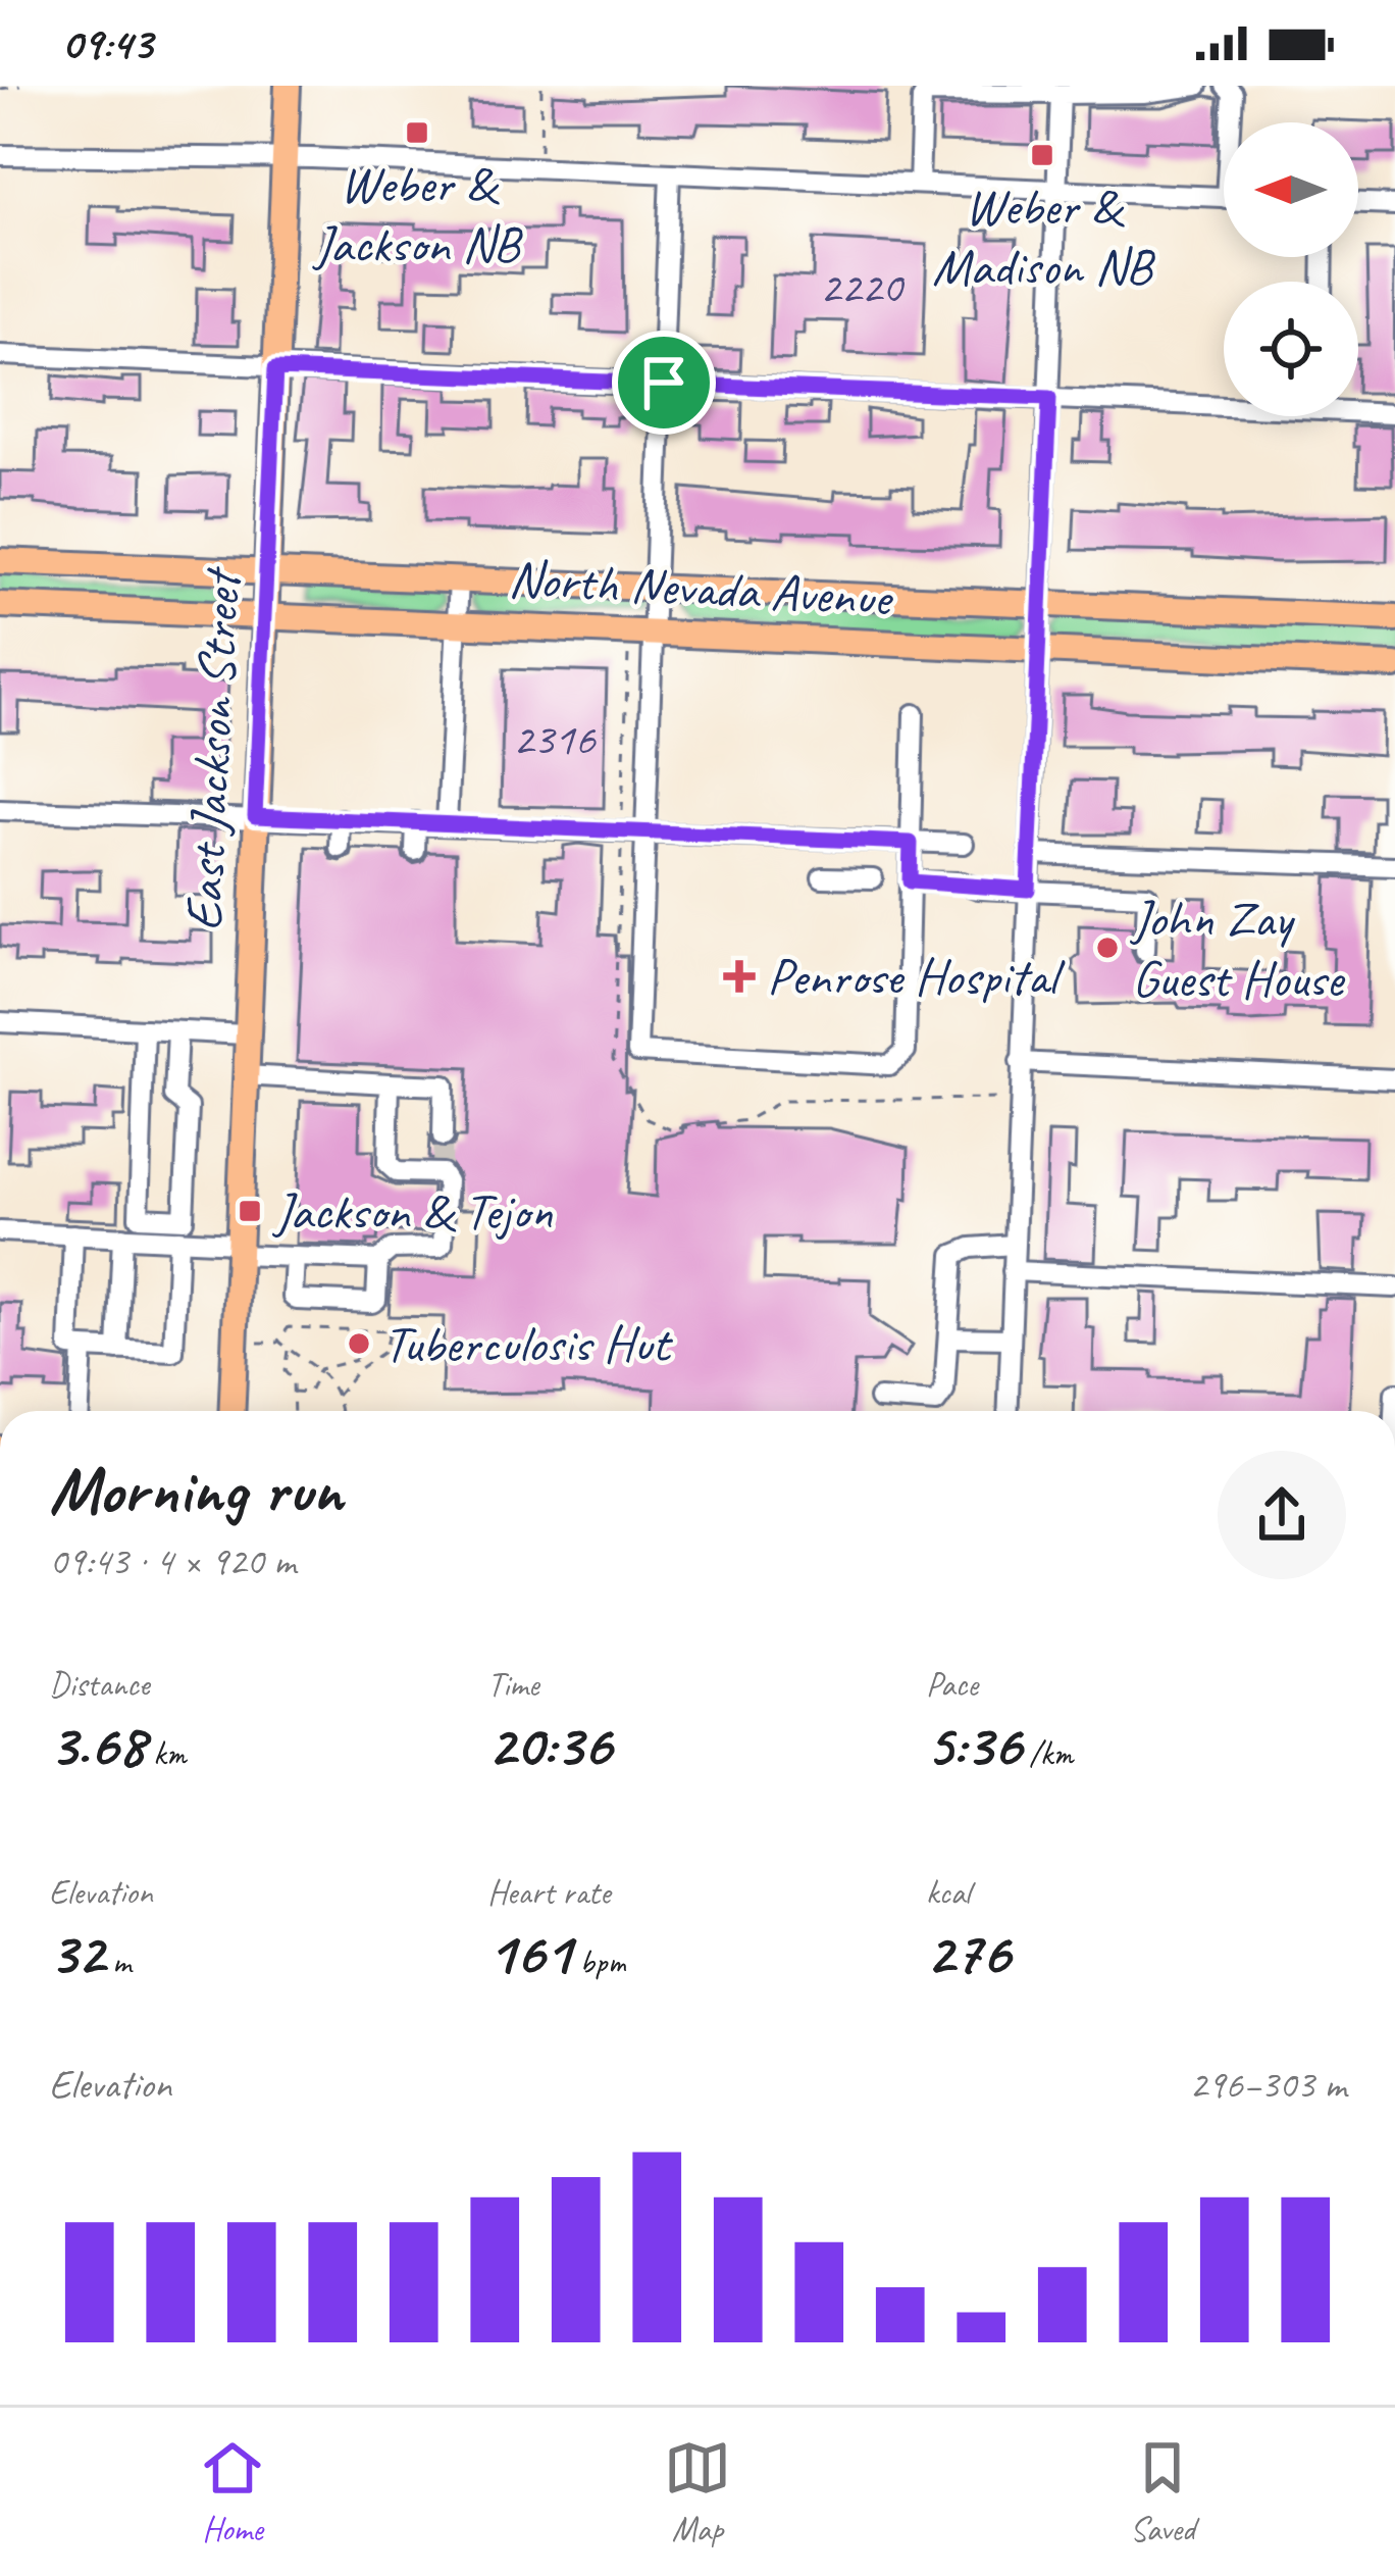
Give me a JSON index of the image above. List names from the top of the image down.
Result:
{
  "streets": {
    "main road": ["North Nevada Avenue", "East Jackson Street"]
  },
  "crossings": [
    ["North Nevada Avenue", "East Jackson Street"]
  ],
  "places": {
    "transit": ["Weber & Jackson NB", "Weber & Madison NB", "Jackson & Tejon"],
    "other": ["John Zay Guest House", "Tuberculosis Hut"],
    "health": ["Penrose Hospital"]
  },
  "house_numbers": ["2220", "2316"],
  "north": "left",
  "page": {
    "status": "09:43",
    "heading": ["Morning run", "09:43 · 4 × 920 m"],
    "stats": [
      ["Distance", "3.68 km"],
      ["Time", "20:36"],
      ["Pace", "5:36 /km"],
      ["Elevation", "32 m"],
      ["Heart rate", "161 bpm"],
      ["kcal", "276"]
    ],
    "chart": ["Elevation", "296–303 m"],
    "tabs": ["Home", "Map", "Saved"]
  }
}
